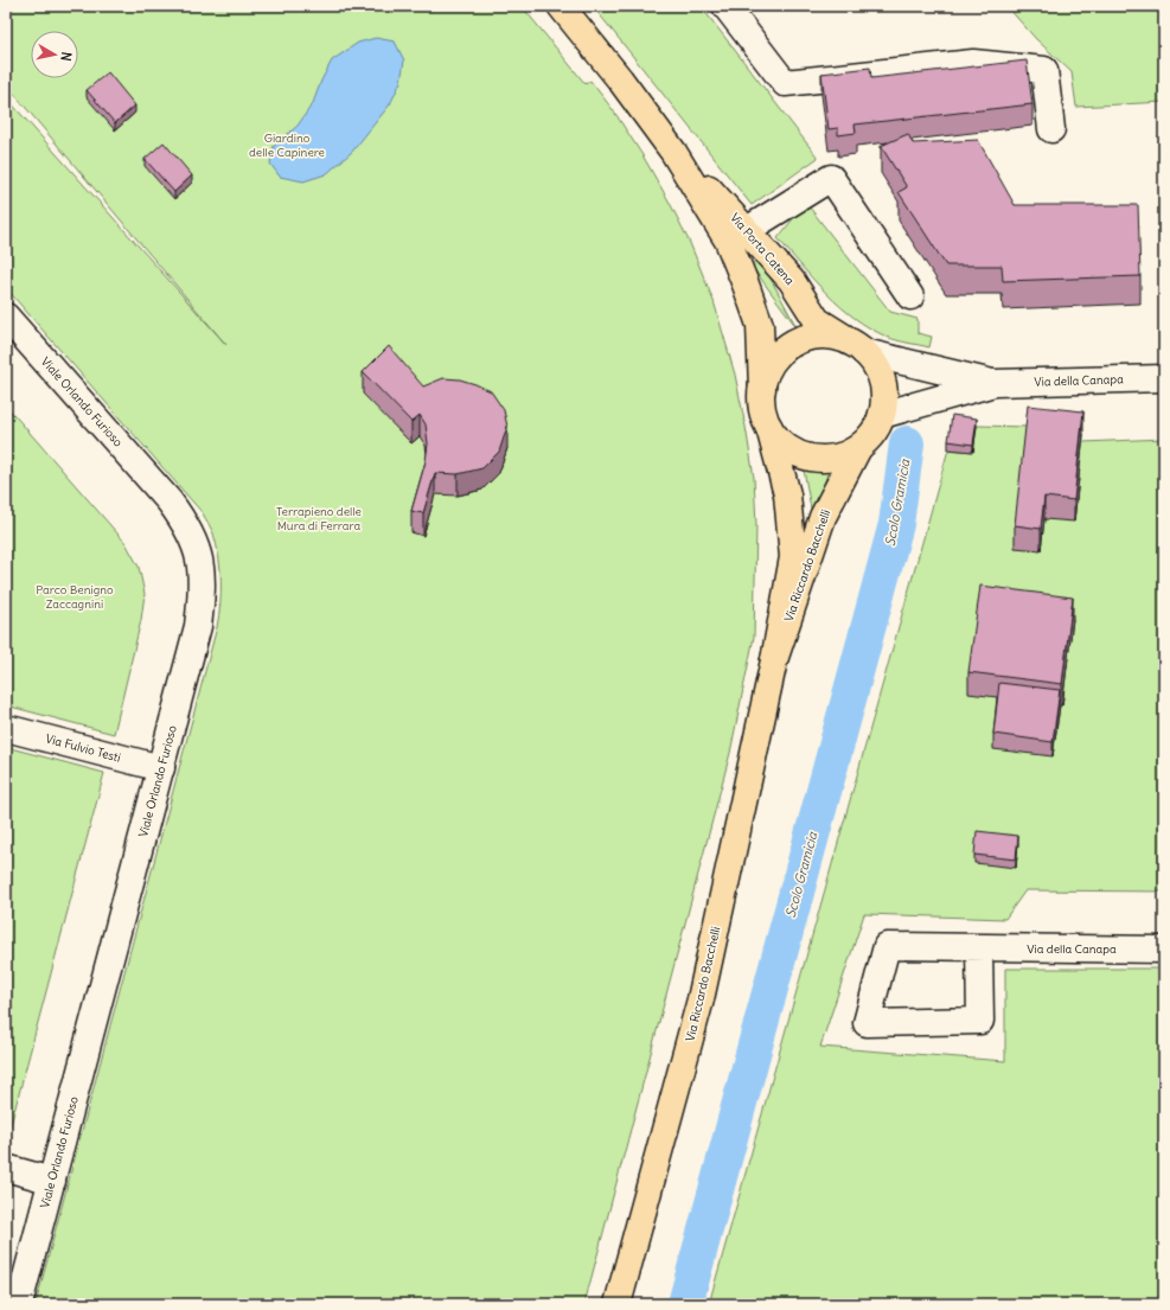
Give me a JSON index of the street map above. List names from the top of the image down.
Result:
{
  "streets": {
    "main road": ["Via Porta Catena", "Via Riccardo Bacchelli"],
    "street": ["Via della Canapa", "Viale Orlando Furioso", "Via Fulvio Testi"]
  },
  "crossings": [
    ["Via Porta Catena", "Via della Canapa"],
    ["Via Porta Catena", "Via Riccardo Bacchelli"],
    ["Via della Canapa", "Via Riccardo Bacchelli"],
    ["Viale Orlando Furioso", "Via Fulvio Testi"]
  ],
  "water": ["Scolo Gramicia"],
  "parks": ["Giardino delle Capinere", "Terrapieno delle Mura di Ferrara", "Parco Benigno Zaccagnini"],
  "north": "right"
}
